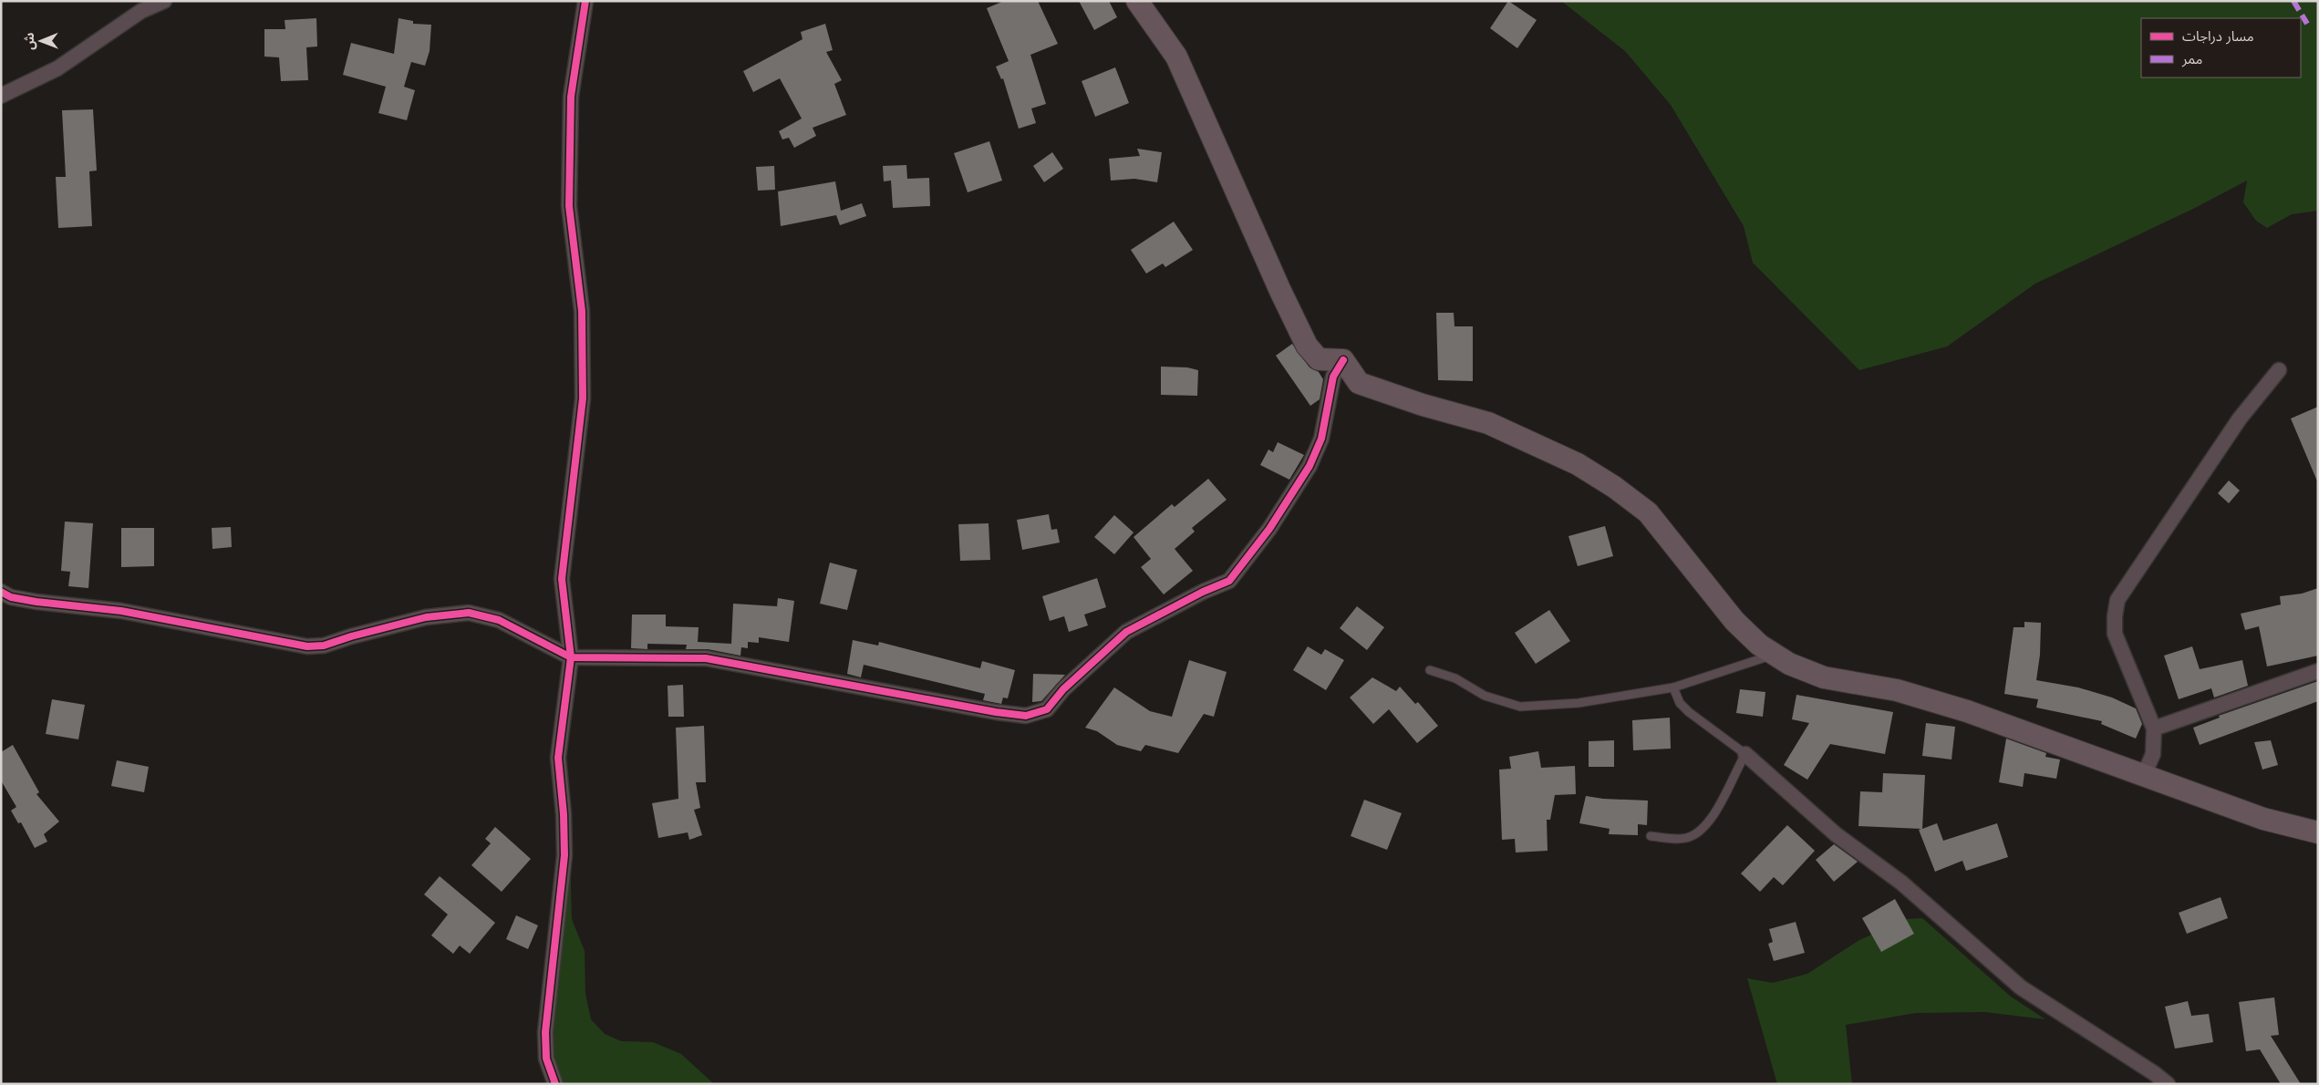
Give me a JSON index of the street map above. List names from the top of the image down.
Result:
{
  "legend": ["مسار دراجات", "ممر"],
  "north": "left"
}
